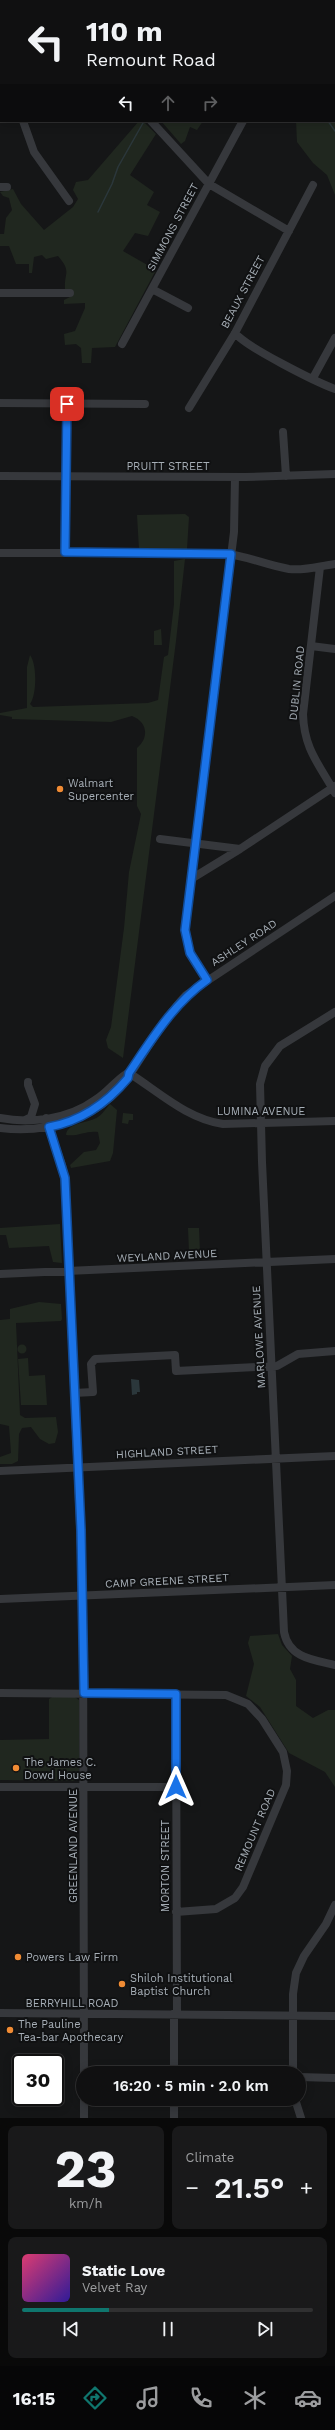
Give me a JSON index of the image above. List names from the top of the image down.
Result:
{
  "streets": {
    "street": [
      "SIMMONS STREET",
      "BEAUX STREET",
      "PRUITT STREET",
      "DUBLIN ROAD",
      "ASHLEY ROAD",
      "LUMINA AVENUE",
      "WEYLAND AVENUE",
      "MARLOWE AVENUE",
      "HIGHLAND STREET",
      "CAMP GREENE STREET",
      "REMOUNT ROAD",
      "GREENLAND AVENUE",
      "MORTON STREET",
      "BERRYHILL ROAD"
    ]
  },
  "crossings": [
    ["ASHLEY ROAD", "LUMINA AVENUE"],
    ["ASHLEY ROAD", "GREENLAND AVENUE"],
    ["LUMINA AVENUE", "MARLOWE AVENUE"],
    ["WEYLAND AVENUE", "MARLOWE AVENUE"],
    ["WEYLAND AVENUE", "GREENLAND AVENUE"],
    ["MARLOWE AVENUE", "HIGHLAND STREET"],
    ["MARLOWE AVENUE", "CAMP GREENE STREET"],
    ["HIGHLAND STREET", "GREENLAND AVENUE"],
    ["CAMP GREENE STREET", "GREENLAND AVENUE"],
    ["REMOUNT ROAD", "GREENLAND AVENUE"],
    ["REMOUNT ROAD", "MORTON STREET"],
    ["GREENLAND AVENUE", "BERRYHILL ROAD"],
    ["MORTON STREET", "BERRYHILL ROAD"]
  ],
  "places": [
    "Walmart Supercenter",
    "The James C. Dowd House",
    "Powers Law Firm",
    "Shiloh Institutional Baptist Church",
    "The Pauline Tea-bar Apothecary"
  ],
  "page": {
    "turn": ["110 m", "Remount Road"],
    "limit": "30",
    "trip": "16:20 · 5 min · 2.0 km",
    "tile": [
      ["23", "km/h"],
      "Climate"
    ],
    "heat": ["−", "21.5°", "+"],
    "song": ["Static Love", "Velvet Ray"],
    "tabs": "16:15"
  }
}
